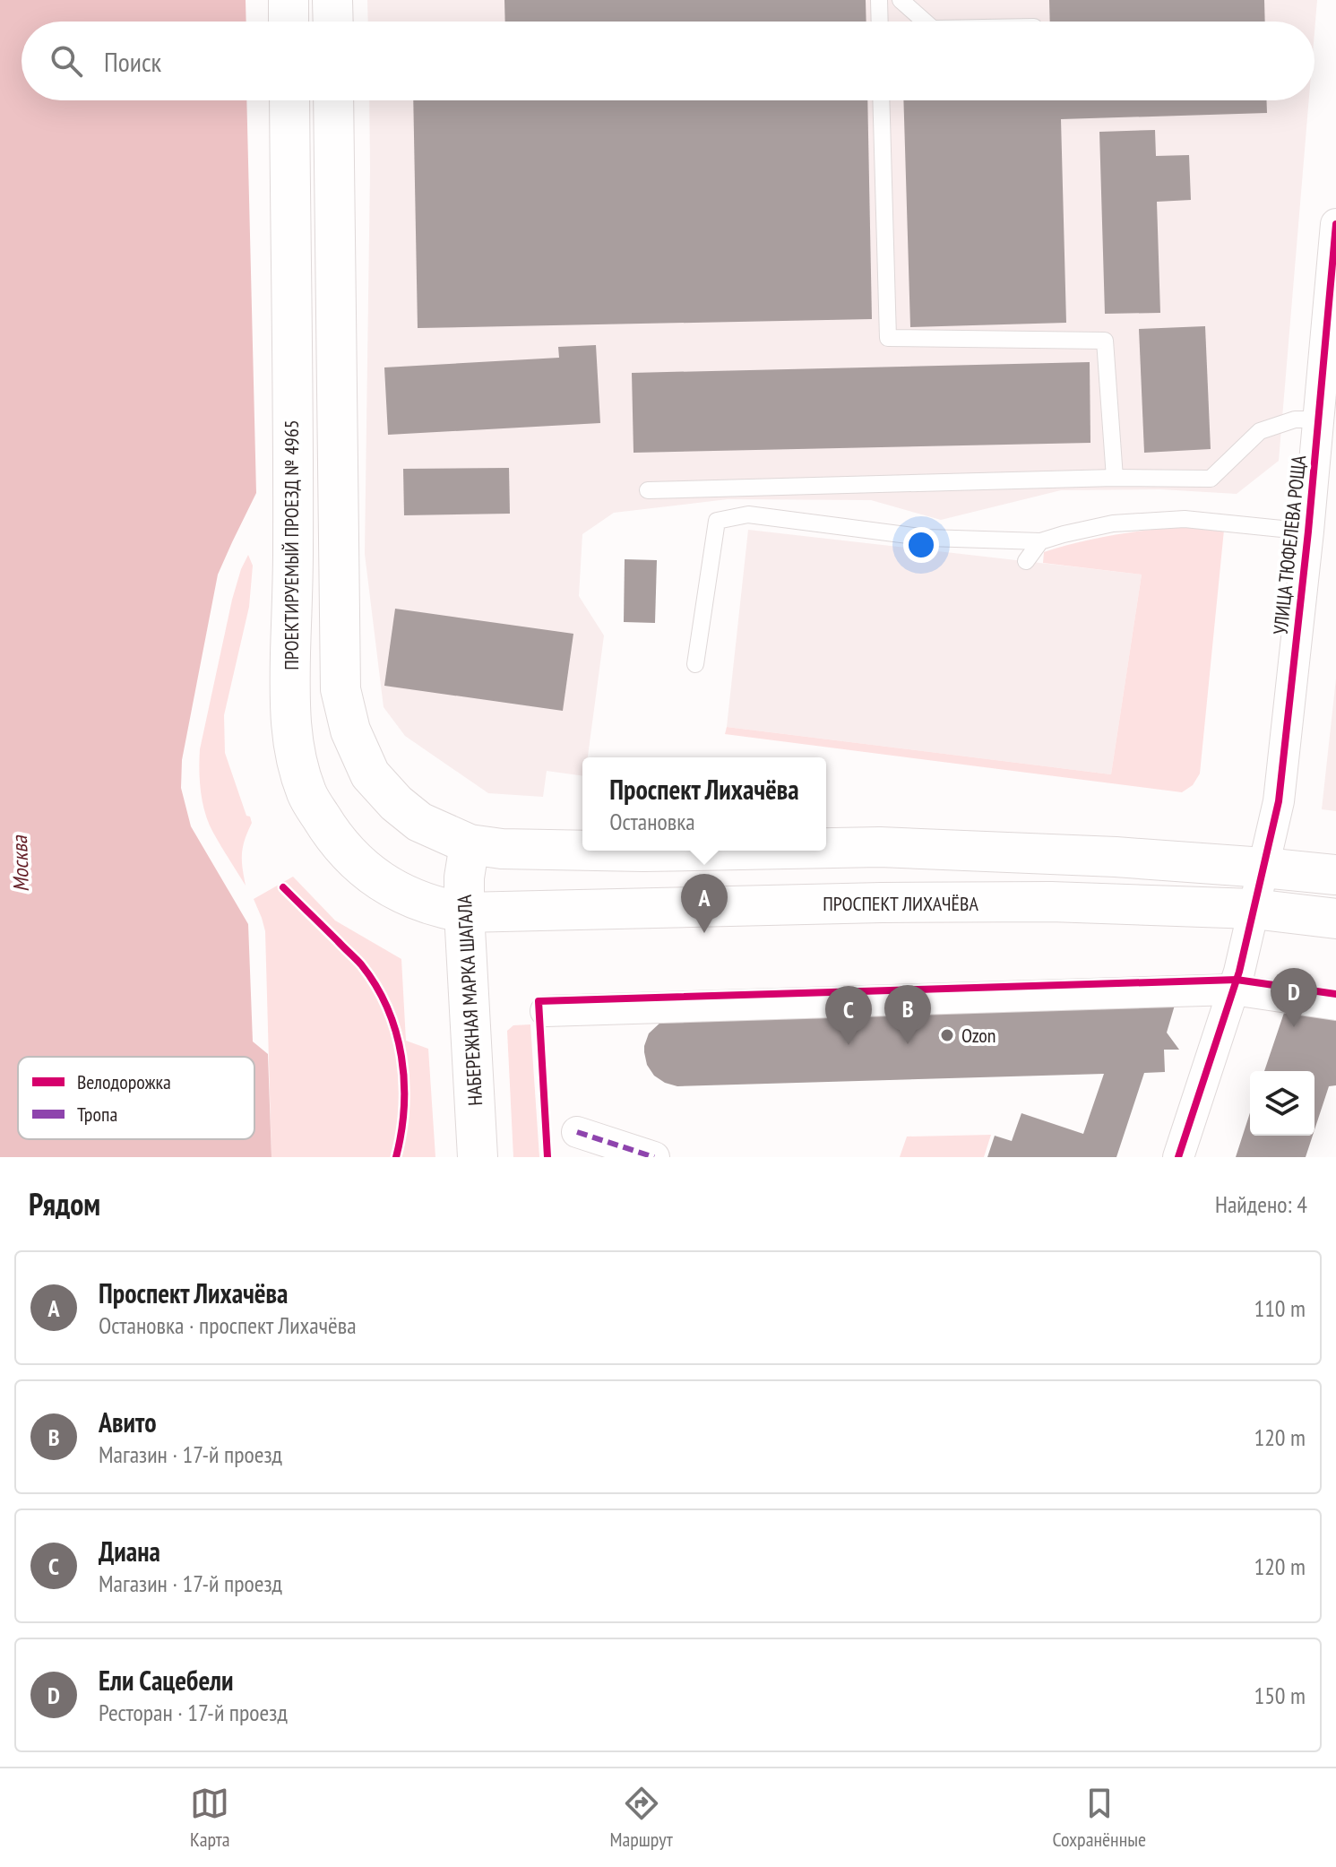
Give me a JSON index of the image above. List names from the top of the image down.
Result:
{
  "streets": {
    "main road": ["ПРОЕКТИРУЕМЫЙ ПРОЕЗД № 4965", "ПРОСПЕКТ ЛИХАЧЁВА", "НАБЕРЕЖНАЯ МАРКА ШАГАЛА"],
    "street": ["УЛИЦА ТЮФЕЛЕВА РОЩА"]
  },
  "crossings": [
    ["ПРОЕКТИРУЕМЫЙ ПРОЕЗД № 4965", "ПРОСПЕКТ ЛИХАЧЁВА"],
    ["ПРОЕКТИРУЕМЫЙ ПРОЕЗД № 4965", "НАБЕРЕЖНАЯ МАРКА ШАГАЛА"],
    ["УЛИЦА ТЮФЕЛЕВА РОЩА", "ПРОСПЕКТ ЛИХАЧЁВА"],
    ["ПРОСПЕКТ ЛИХАЧЁВА", "НАБЕРЕЖНАЯ МАРКА ШАГАЛА"]
  ],
  "water": ["Москва"],
  "places": ["Ozon"],
  "legend": ["Велодорожка", "Тропа"],
  "page": {
    "search": "Поиск",
    "popup": ["Проспект Лихачёва", "Остановка"],
    "pins": [
      "A",
      "D",
      "B",
      "C"
    ],
    "heading": ["Рядом", "Найдено: 4"],
    "list": [
      {
        "mark": "A",
        "name": "Проспект Лихачёва",
        "note": "Остановка · проспект Лихачёва",
        "value": "110 m"
      },
      {
        "mark": "B",
        "name": "Авито",
        "note": "Магазин · 17-й проезд",
        "value": "120 m"
      },
      {
        "mark": "C",
        "name": "Диана",
        "note": "Магазин · 17-й проезд",
        "value": "120 m"
      },
      {
        "mark": "D",
        "name": "Ели Сацебели",
        "note": "Ресторан · 17-й проезд",
        "value": "150 m"
      }
    ],
    "nav": ["Карта", "Маршрут", "Сохранённые"]
  }
}
